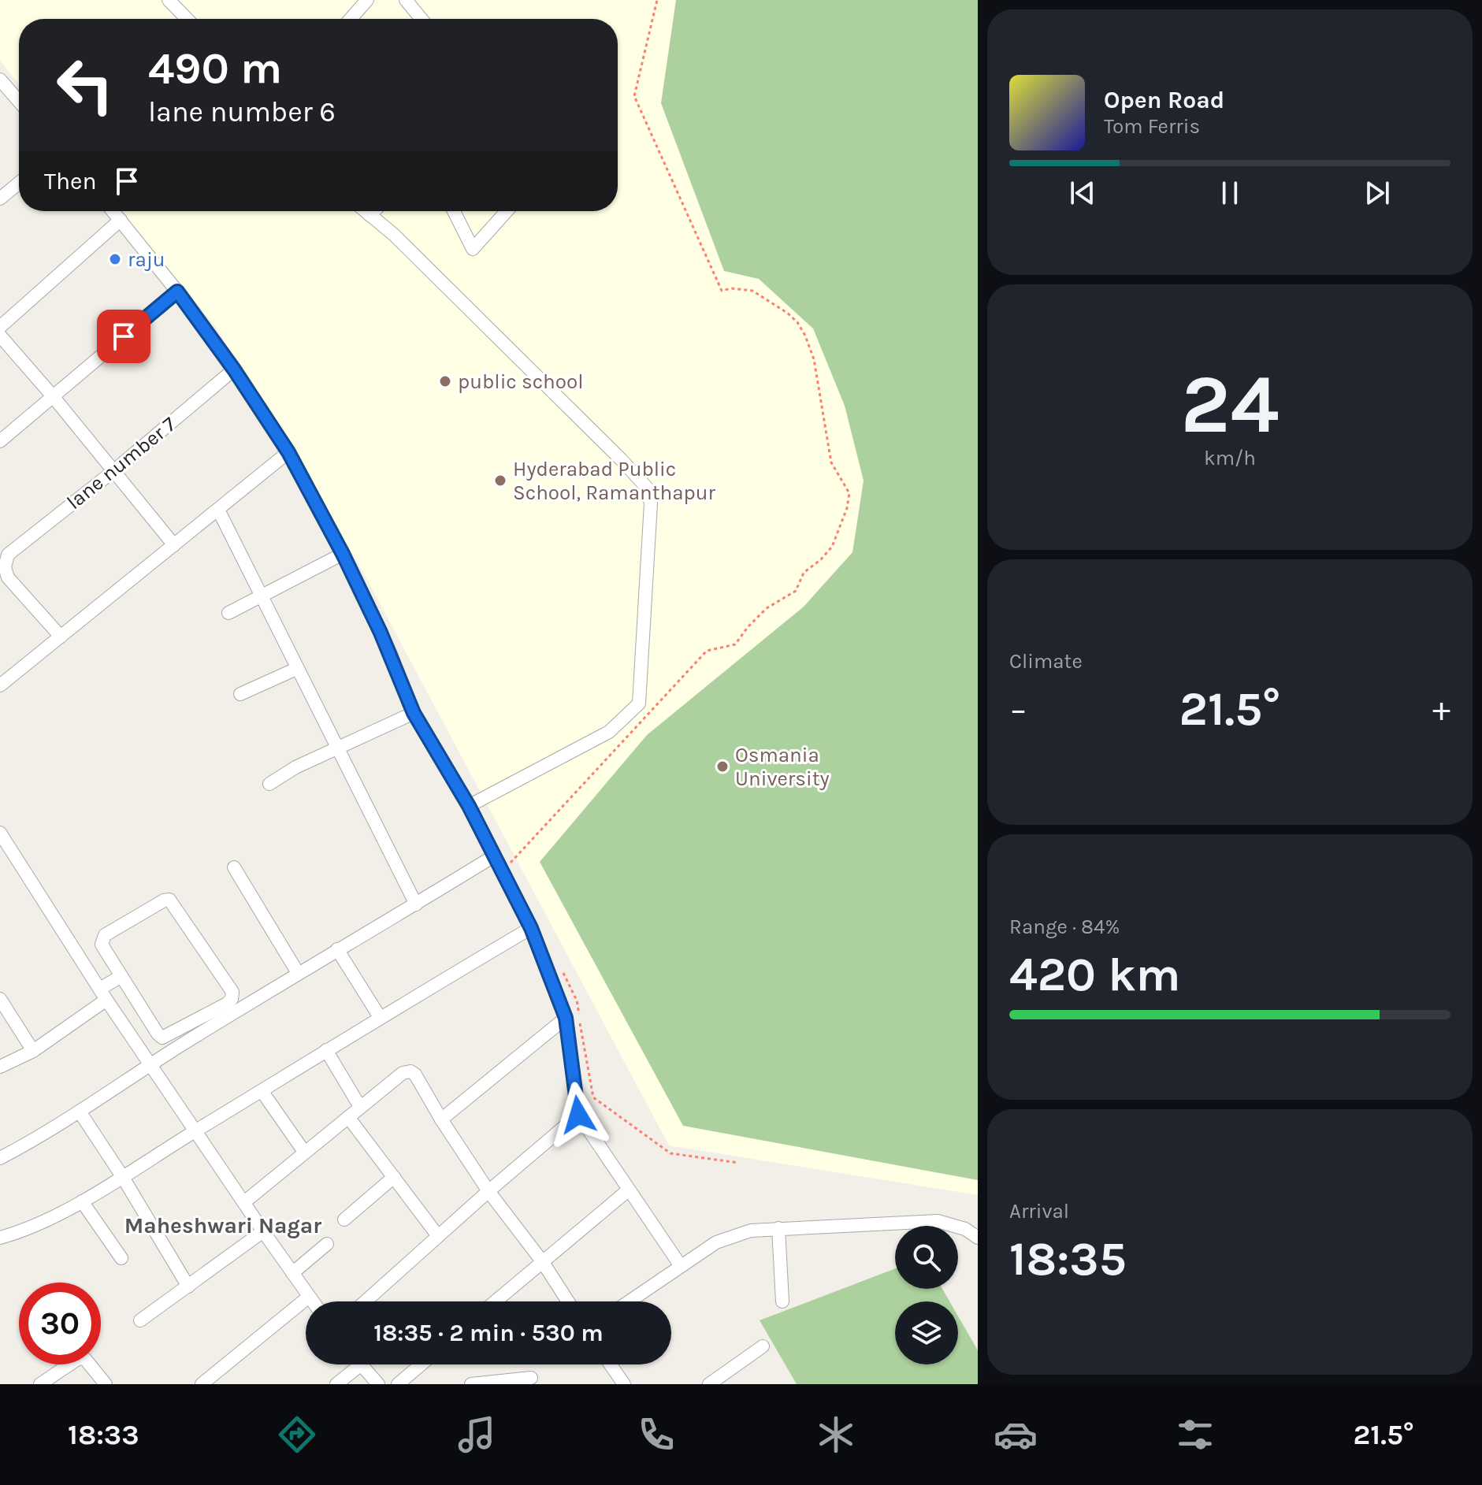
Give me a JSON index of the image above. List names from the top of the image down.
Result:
{
  "streets": {
    "street": ["lane number 7"]
  },
  "districts": ["Maheshwari Nagar"],
  "places": [
    "raju",
    "public school",
    "Hyderabad Public School, Ramanthapur",
    "Osmania University"
  ],
  "page": {
    "turn": ["490 m", "lane number 6"],
    "song": ["Open Road", "Tom Ferris"],
    "then": "Then",
    "tile": [
      ["24", "km/h"],
      "Climate",
      ["Range · 84%", "420 km"],
      ["Arrival", "18:35"]
    ],
    "heat": ["−", "21.5°", "+"],
    "limit": "30",
    "trip": "18:35 · 2 min · 530 m",
    "tabs": ["18:33", "21.5°"]
  }
}
